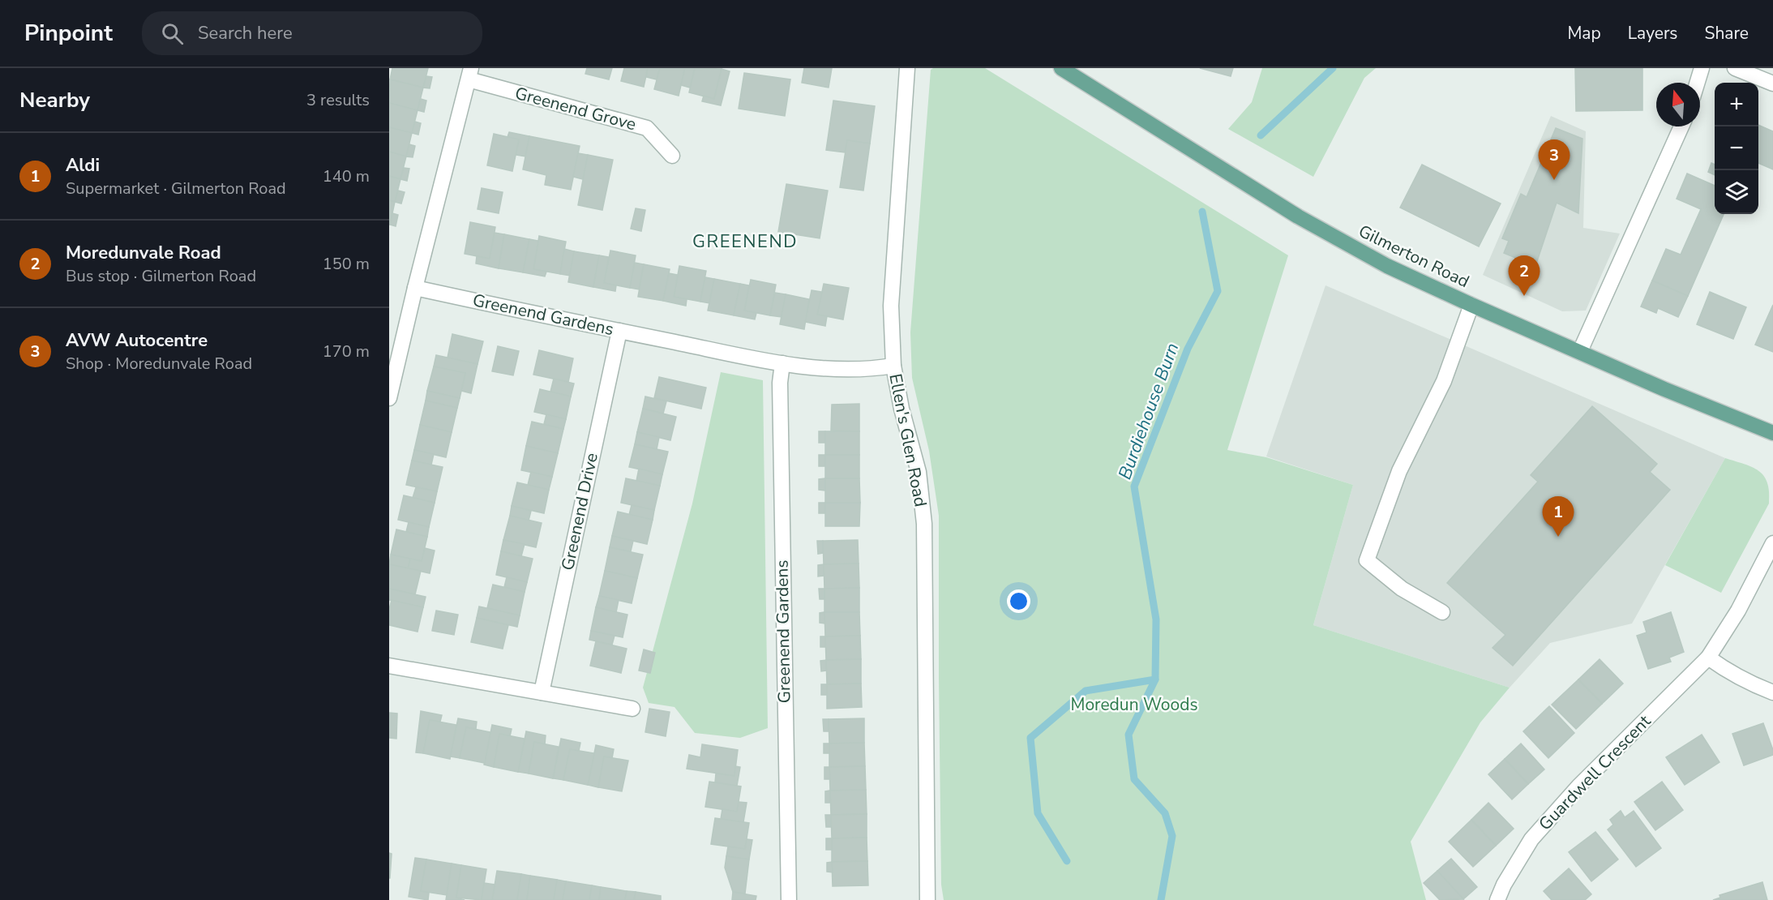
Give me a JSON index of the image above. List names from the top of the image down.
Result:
{
  "streets": {
    "main road": ["Gilmerton Road"],
    "street": [
      "Greenend Grove",
      "Greenend Gardens",
      "Ellen's Glen Road",
      "Greenend Drive",
      "Guardwell Crescent"
    ]
  },
  "crossings": [
    ["Greenend Grove", "Greenend Gardens"],
    ["Greenend Gardens", "Ellen's Glen Road"],
    ["Greenend Gardens", "Greenend Drive"]
  ],
  "districts": ["GREENEND"],
  "water": ["Burdiehouse Burn"],
  "parks": ["Moredun Woods"],
  "north": "top",
  "page": {
    "header": "Pinpoint",
    "search": "Search here",
    "nav": ["Map", "Layers", "Share"],
    "heading": ["Nearby", "3 results"],
    "map_buttons": ["+", "−"],
    "list": [
      {
        "mark": "1",
        "name": "Aldi",
        "note": "Supermarket · Gilmerton Road",
        "value": "140 m"
      },
      {
        "mark": "2",
        "name": "Moredunvale Road",
        "note": "Bus stop · Gilmerton Road",
        "value": "150 m"
      },
      {
        "mark": "3",
        "name": "AVW Autocentre",
        "note": "Shop · Moredunvale Road",
        "value": "170 m"
      }
    ],
    "pins": ["3", "2", "1"]
  }
}
